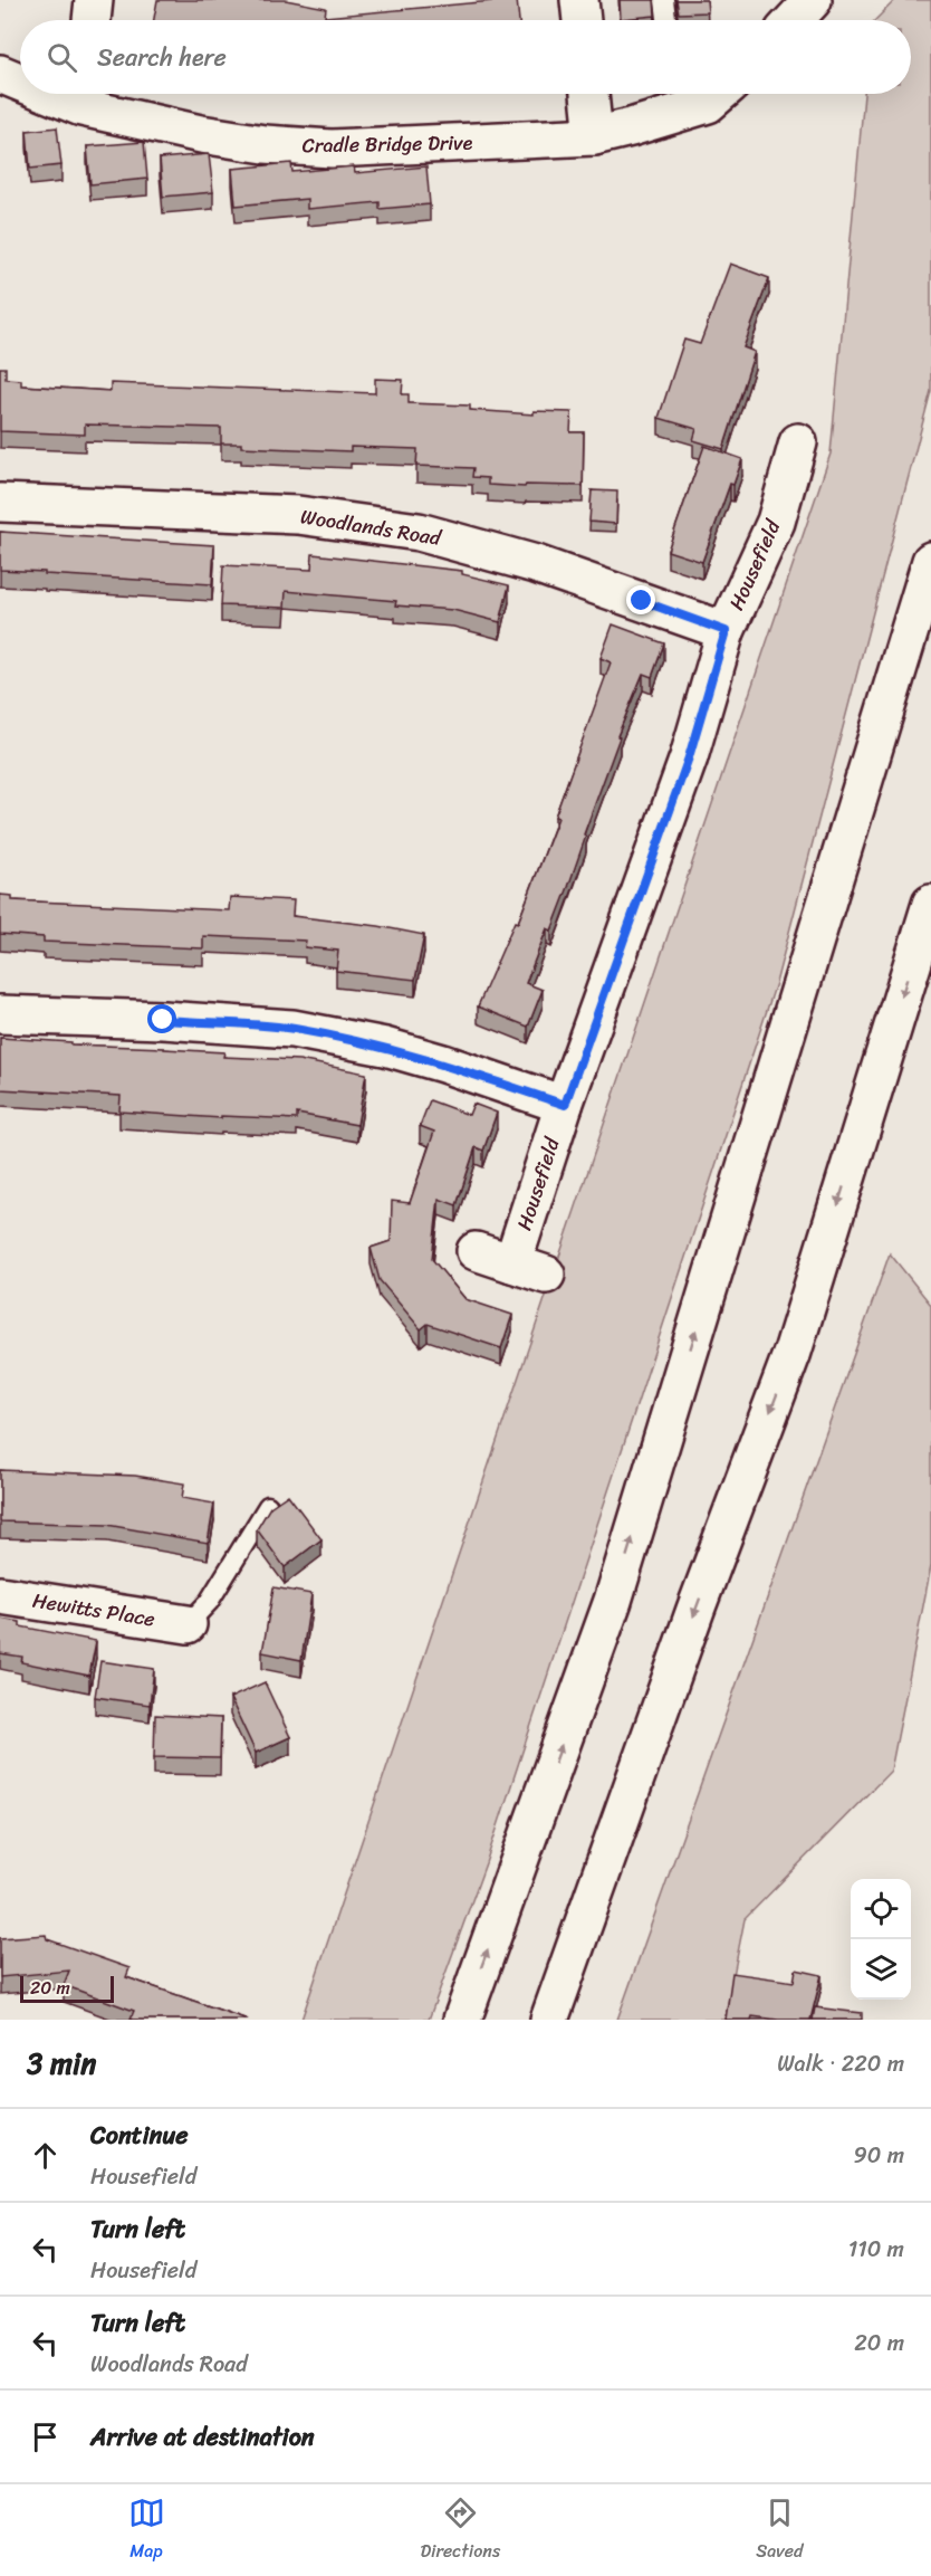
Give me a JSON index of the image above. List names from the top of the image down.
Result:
{
  "streets": {
    "main road": [
      "Cradle Bridge Drive",
      "Woodlands Road",
      "Housefield",
      "Hewitts Place"
    ]
  },
  "crossings": [
    ["Woodlands Road", "Housefield"]
  ],
  "scale_bar": "20 m",
  "page": {
    "search": "Search here",
    "scale": "20 m",
    "heading": ["3 min", "Walk · 220 m"],
    "list": [
      ["Continue", "Housefield", "90 m"],
      ["Turn left", "Housefield", "110 m"],
      ["Turn left", "Woodlands Road", "20 m"],
      "Arrive at destination"
    ],
    "nav": ["Map", "Directions", "Saved"]
  }
}
